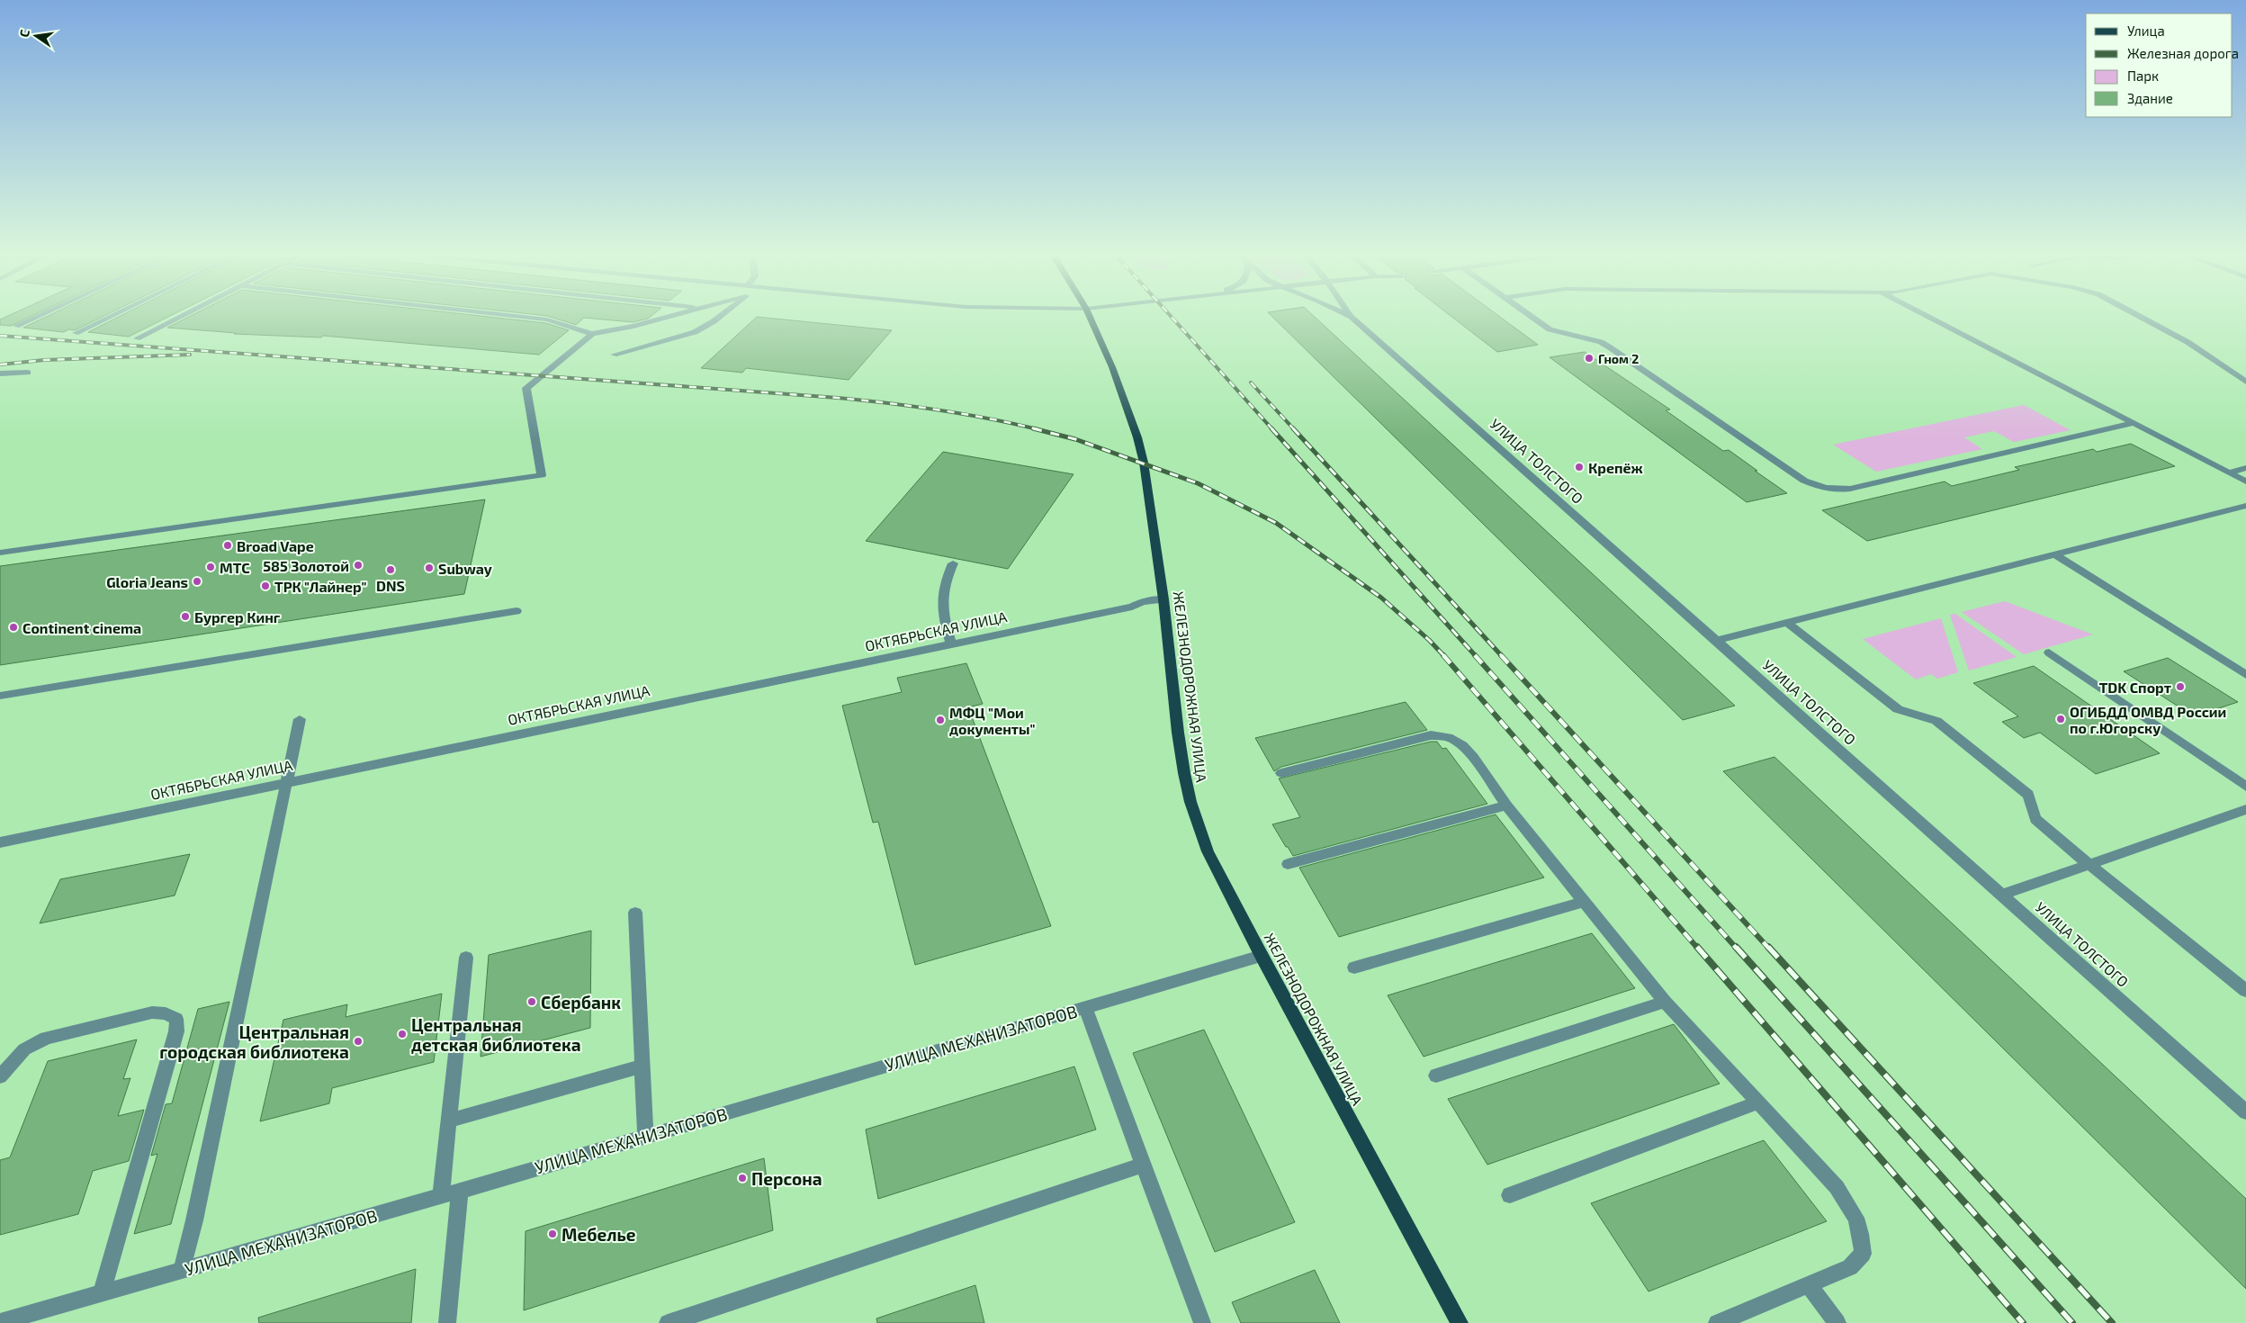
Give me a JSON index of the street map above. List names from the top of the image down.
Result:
{
  "streets": {
    "main road": ["ЖЕЛЕЗНОДОРОЖНАЯ УЛИЦА"],
    "street": ["УЛИЦА ТОЛСТОГО", "ОКТЯБРЬСКАЯ УЛИЦА", "УЛИЦА МЕХАНИЗАТОРОВ"]
  },
  "crossings": [
    ["ОКТЯБРЬСКАЯ УЛИЦА", "ЖЕЛЕЗНОДОРОЖНАЯ УЛИЦА"],
    ["ЖЕЛЕЗНОДОРОЖНАЯ УЛИЦА", "УЛИЦА МЕХАНИЗАТОРОВ"]
  ],
  "places": [
    "Гном 2",
    "Крепёж",
    "Broad Vape",
    "585 Золотой",
    "МТС",
    "Subway",
    "DNS",
    "Gloria Jeans",
    "ТРК \"Лайнер\"",
    "Бургер Кинг",
    "Continent cinema",
    "TDK Спорт",
    "ОГИБДД ОМВД России по г.Югорску",
    "МФЦ \"Мои документы\"",
    "Сбербанк",
    "Центральная детская библиотека",
    "Центральная городская библиотека",
    "Персона",
    "Мебелье"
  ],
  "legend": [
    "Улица",
    "Железная дорога",
    "Парк",
    "Здание"
  ],
  "north": "left"
}
